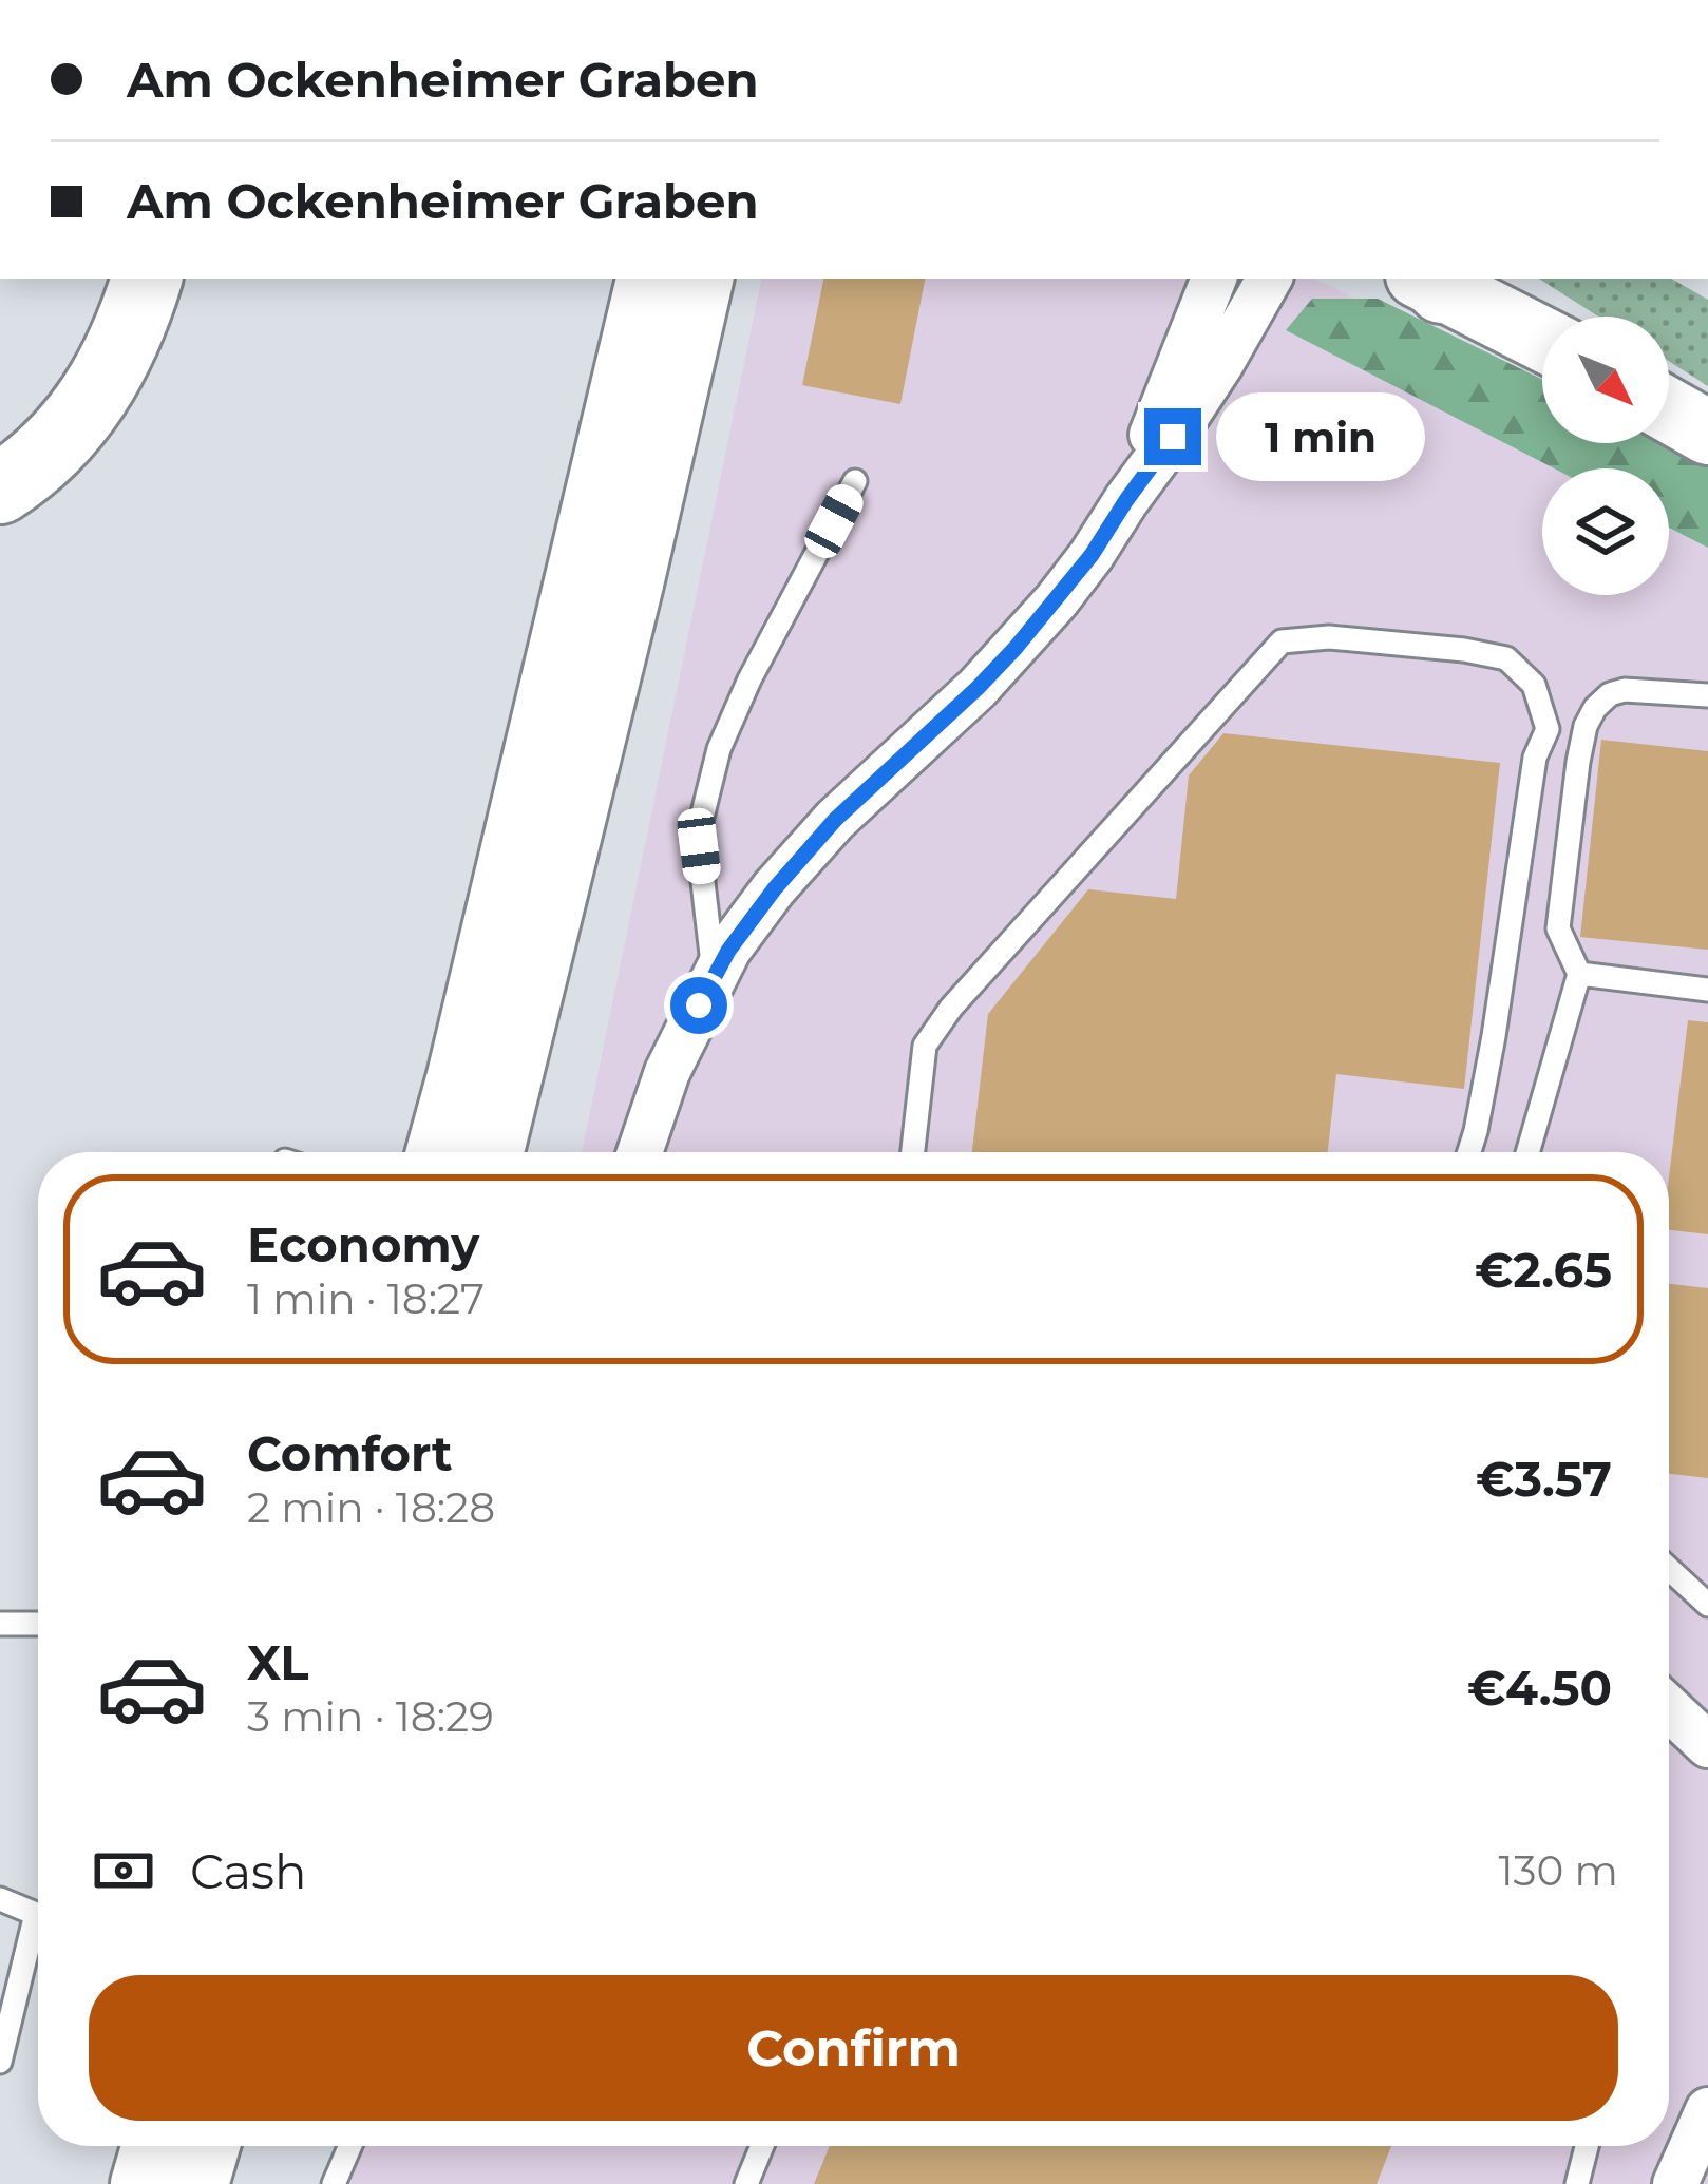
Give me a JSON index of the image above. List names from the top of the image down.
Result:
{
  "north": "bottom right",
  "page": {
    "banner": ["Am Ockenheimer Graben", "Am Ockenheimer Graben"],
    "bubble": "1 min",
    "list": [
      {
        "name": "Economy",
        "note": "1 min · 18:27",
        "value": "€2.65"
      },
      {
        "name": "Comfort",
        "note": "2 min · 18:28",
        "value": "€3.57"
      },
      {
        "name": "XL",
        "note": "3 min · 18:29",
        "value": "€4.50"
      }
    ],
    "pay": ["Cash", "130 m"],
    "buttons": "Confirm"
  }
}
